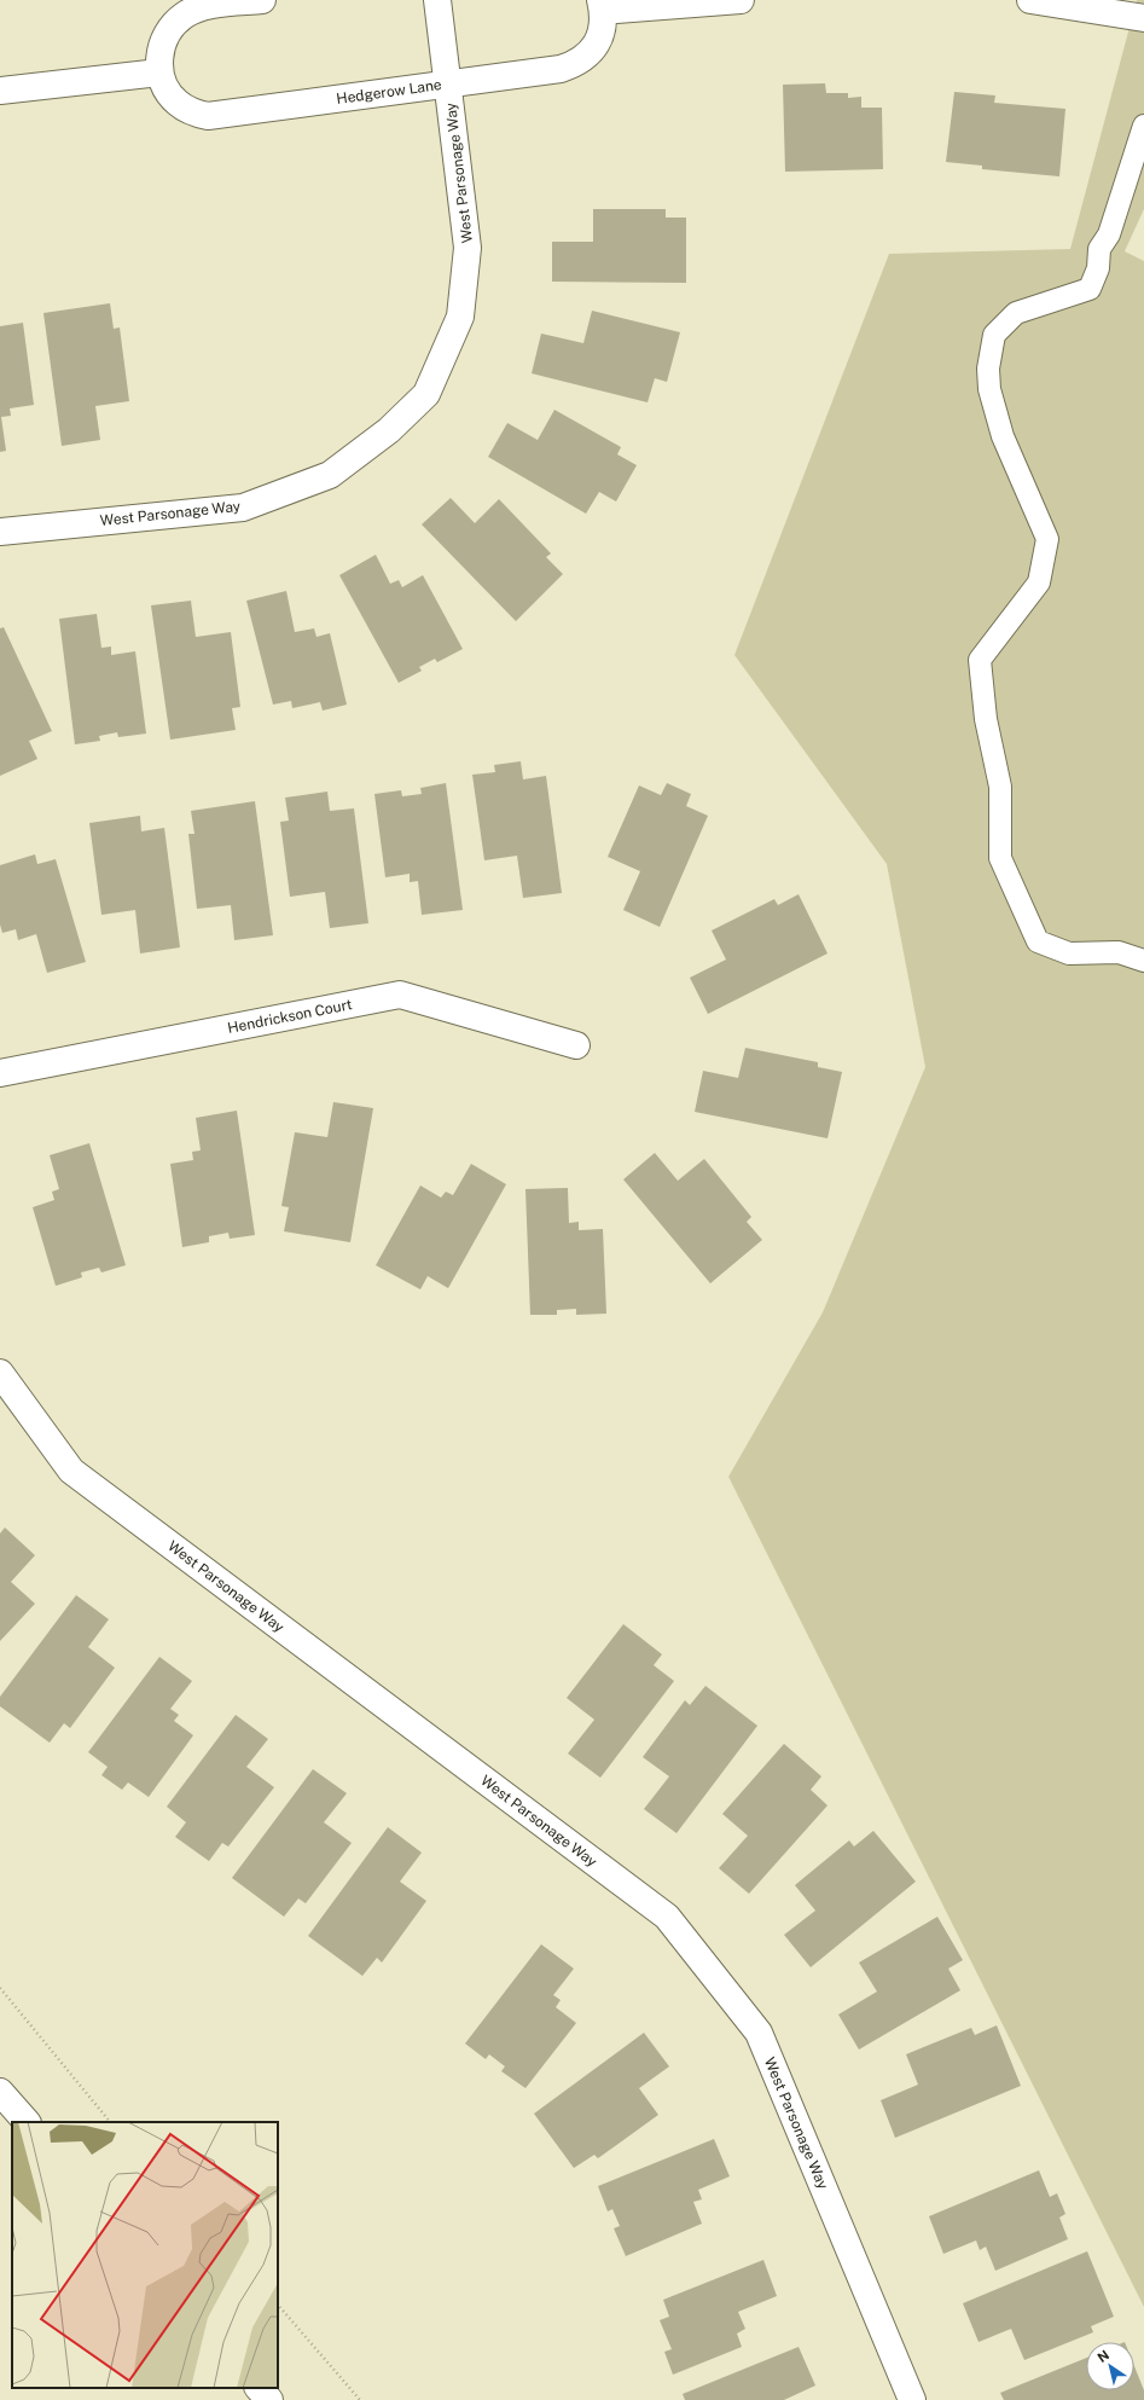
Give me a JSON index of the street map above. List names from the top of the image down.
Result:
{
  "streets": {
    "street": ["Hedgerow Lane", "West Parsonage Way", "Hendrickson Court"]
  },
  "crossings": [
    ["Hedgerow Lane", "West Parsonage Way"]
  ],
  "north": "top left"
}
